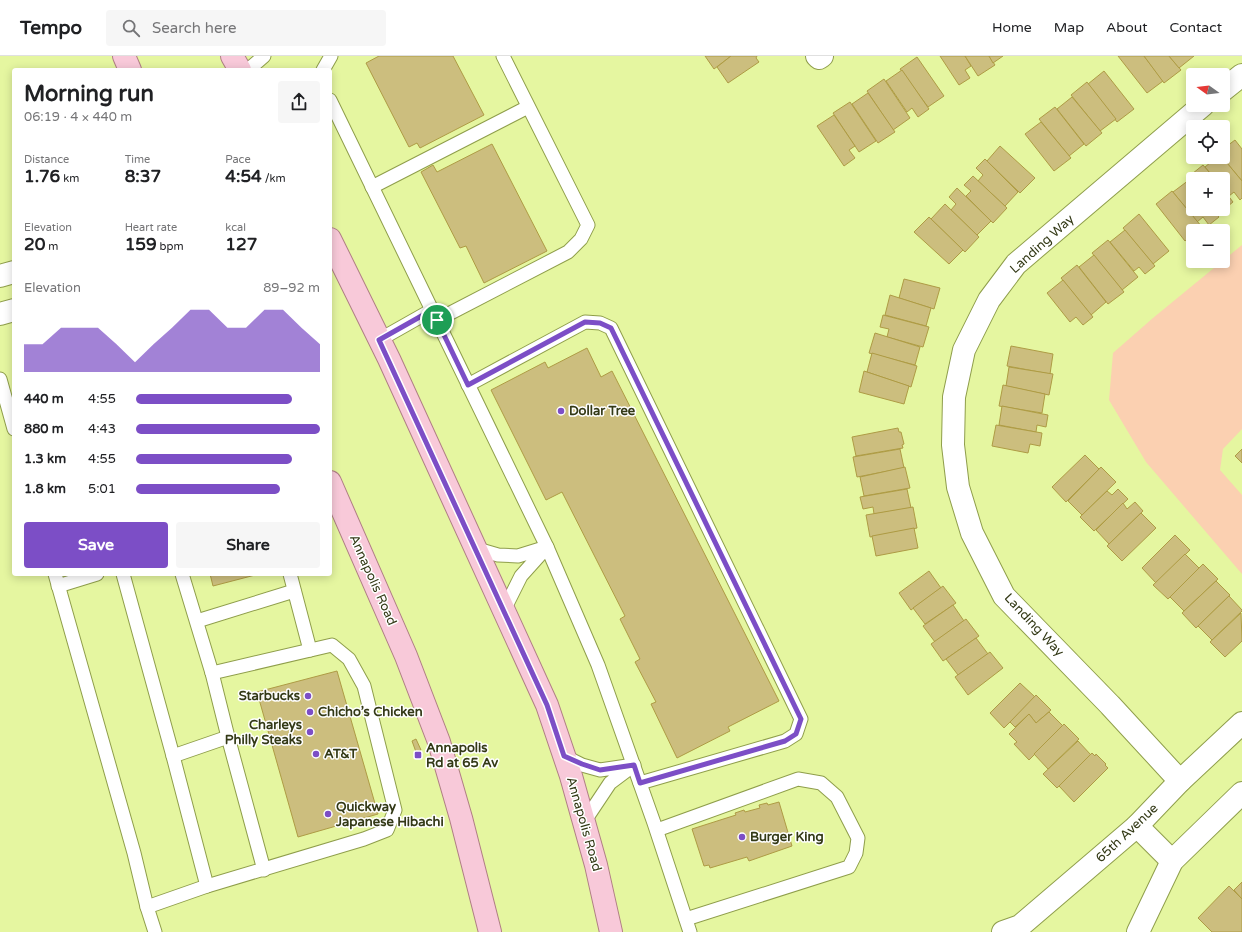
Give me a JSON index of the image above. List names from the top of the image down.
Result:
{
  "streets": {
    "main road": ["Annapolis Road"],
    "street": ["Landing Way", "65th Avenue"]
  },
  "crossings": [
    ["Landing Way", "65th Avenue"]
  ],
  "places": {
    "other": [
      "Dollar Tree",
      "Starbucks",
      "Chicho’s Chicken",
      "Charleys Philly Steaks",
      "AT&T",
      "Quickway Japanese Hibachi",
      "Burger King"
    ],
    "transit": ["Annapolis Rd at 65 Av"]
  },
  "north": "left",
  "page": {
    "header": "Tempo",
    "search": "Search here",
    "nav": [
      "Home",
      "Map",
      "About",
      "Contact"
    ],
    "map_buttons": ["+", "−"],
    "heading": ["Morning run", "06:19 · 4 × 440 m"],
    "stats": [
      ["Distance", "1.76 km"],
      ["Time", "8:37"],
      ["Pace", "4:54 /km"],
      ["Elevation", "20 m"],
      ["Heart rate", "159 bpm"],
      ["kcal", "127"]
    ],
    "chart": ["Elevation", "89–92 m"],
    "list": [
      {
        "name": "440 m",
        "note": "4:55"
      },
      {
        "name": "880 m",
        "note": "4:43"
      },
      {
        "name": "1.3 km",
        "note": "4:55"
      },
      {
        "name": "1.8 km",
        "note": "5:01"
      }
    ],
    "buttons": ["Save", "Share"]
  }
}
